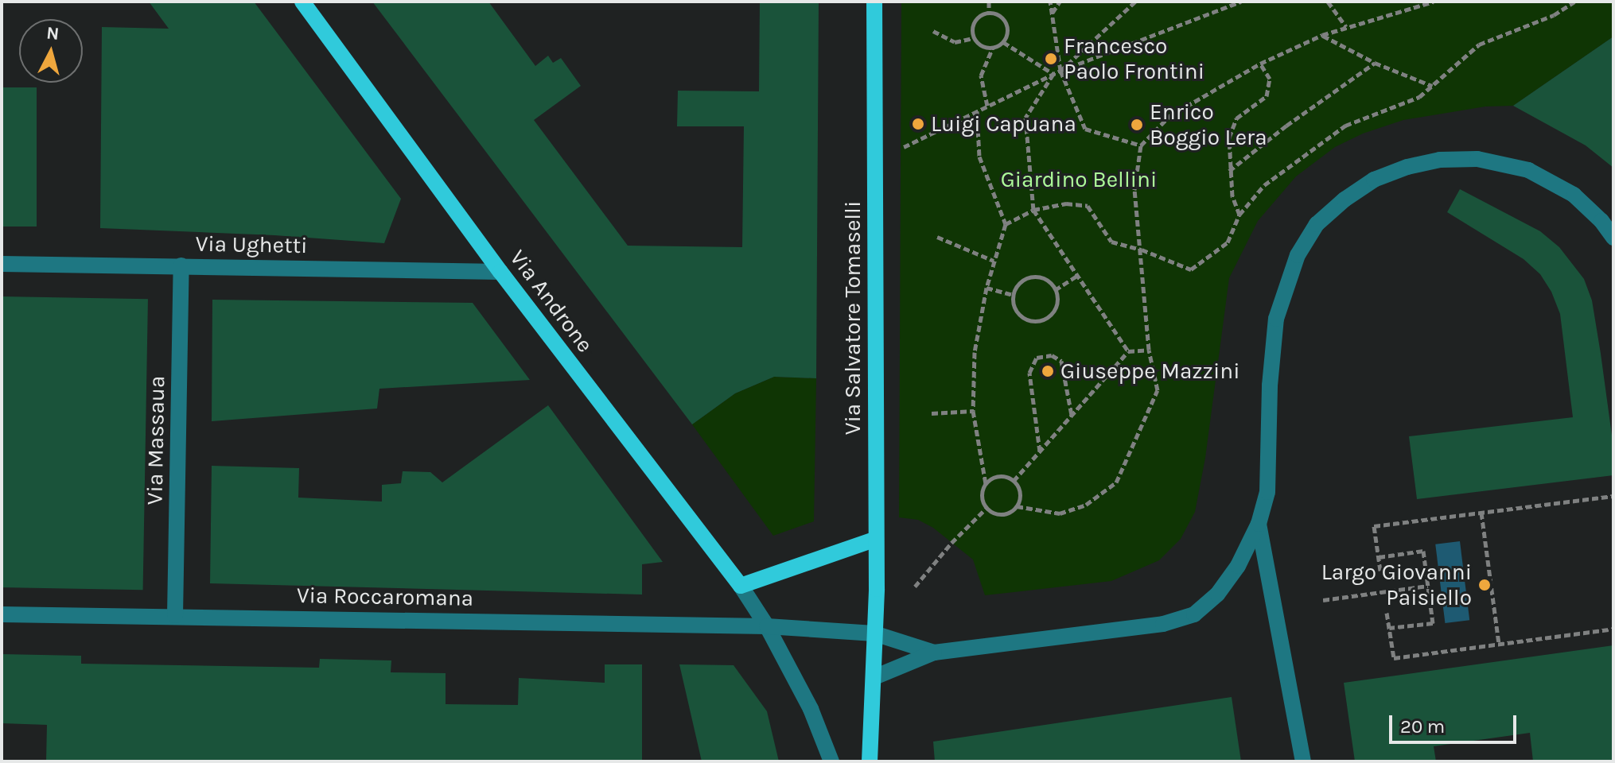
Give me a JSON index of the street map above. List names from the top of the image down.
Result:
{
  "streets": {
    "main road": ["Via Androne", "Via Salvatore Tomaselli"],
    "street": ["Via Ughetti", "Via Massaua", "Via Roccaromana"]
  },
  "crossings": [
    ["Via Ughetti", "Via Androne"],
    ["Via Ughetti", "Via Massaua"],
    ["Via Androne", "Via Roccaromana"],
    ["Via Salvatore Tomaselli", "Via Roccaromana"],
    ["Via Massaua", "Via Roccaromana"]
  ],
  "parks": ["Giardino Bellini"],
  "places": [
    "Francesco Paolo Frontini",
    "Luigi Capuana",
    "Enrico Boggio Lera",
    "Giuseppe Mazzini",
    "Largo Giovanni Paisiello"
  ],
  "scale_bar": "20 m",
  "north": "top"
}
